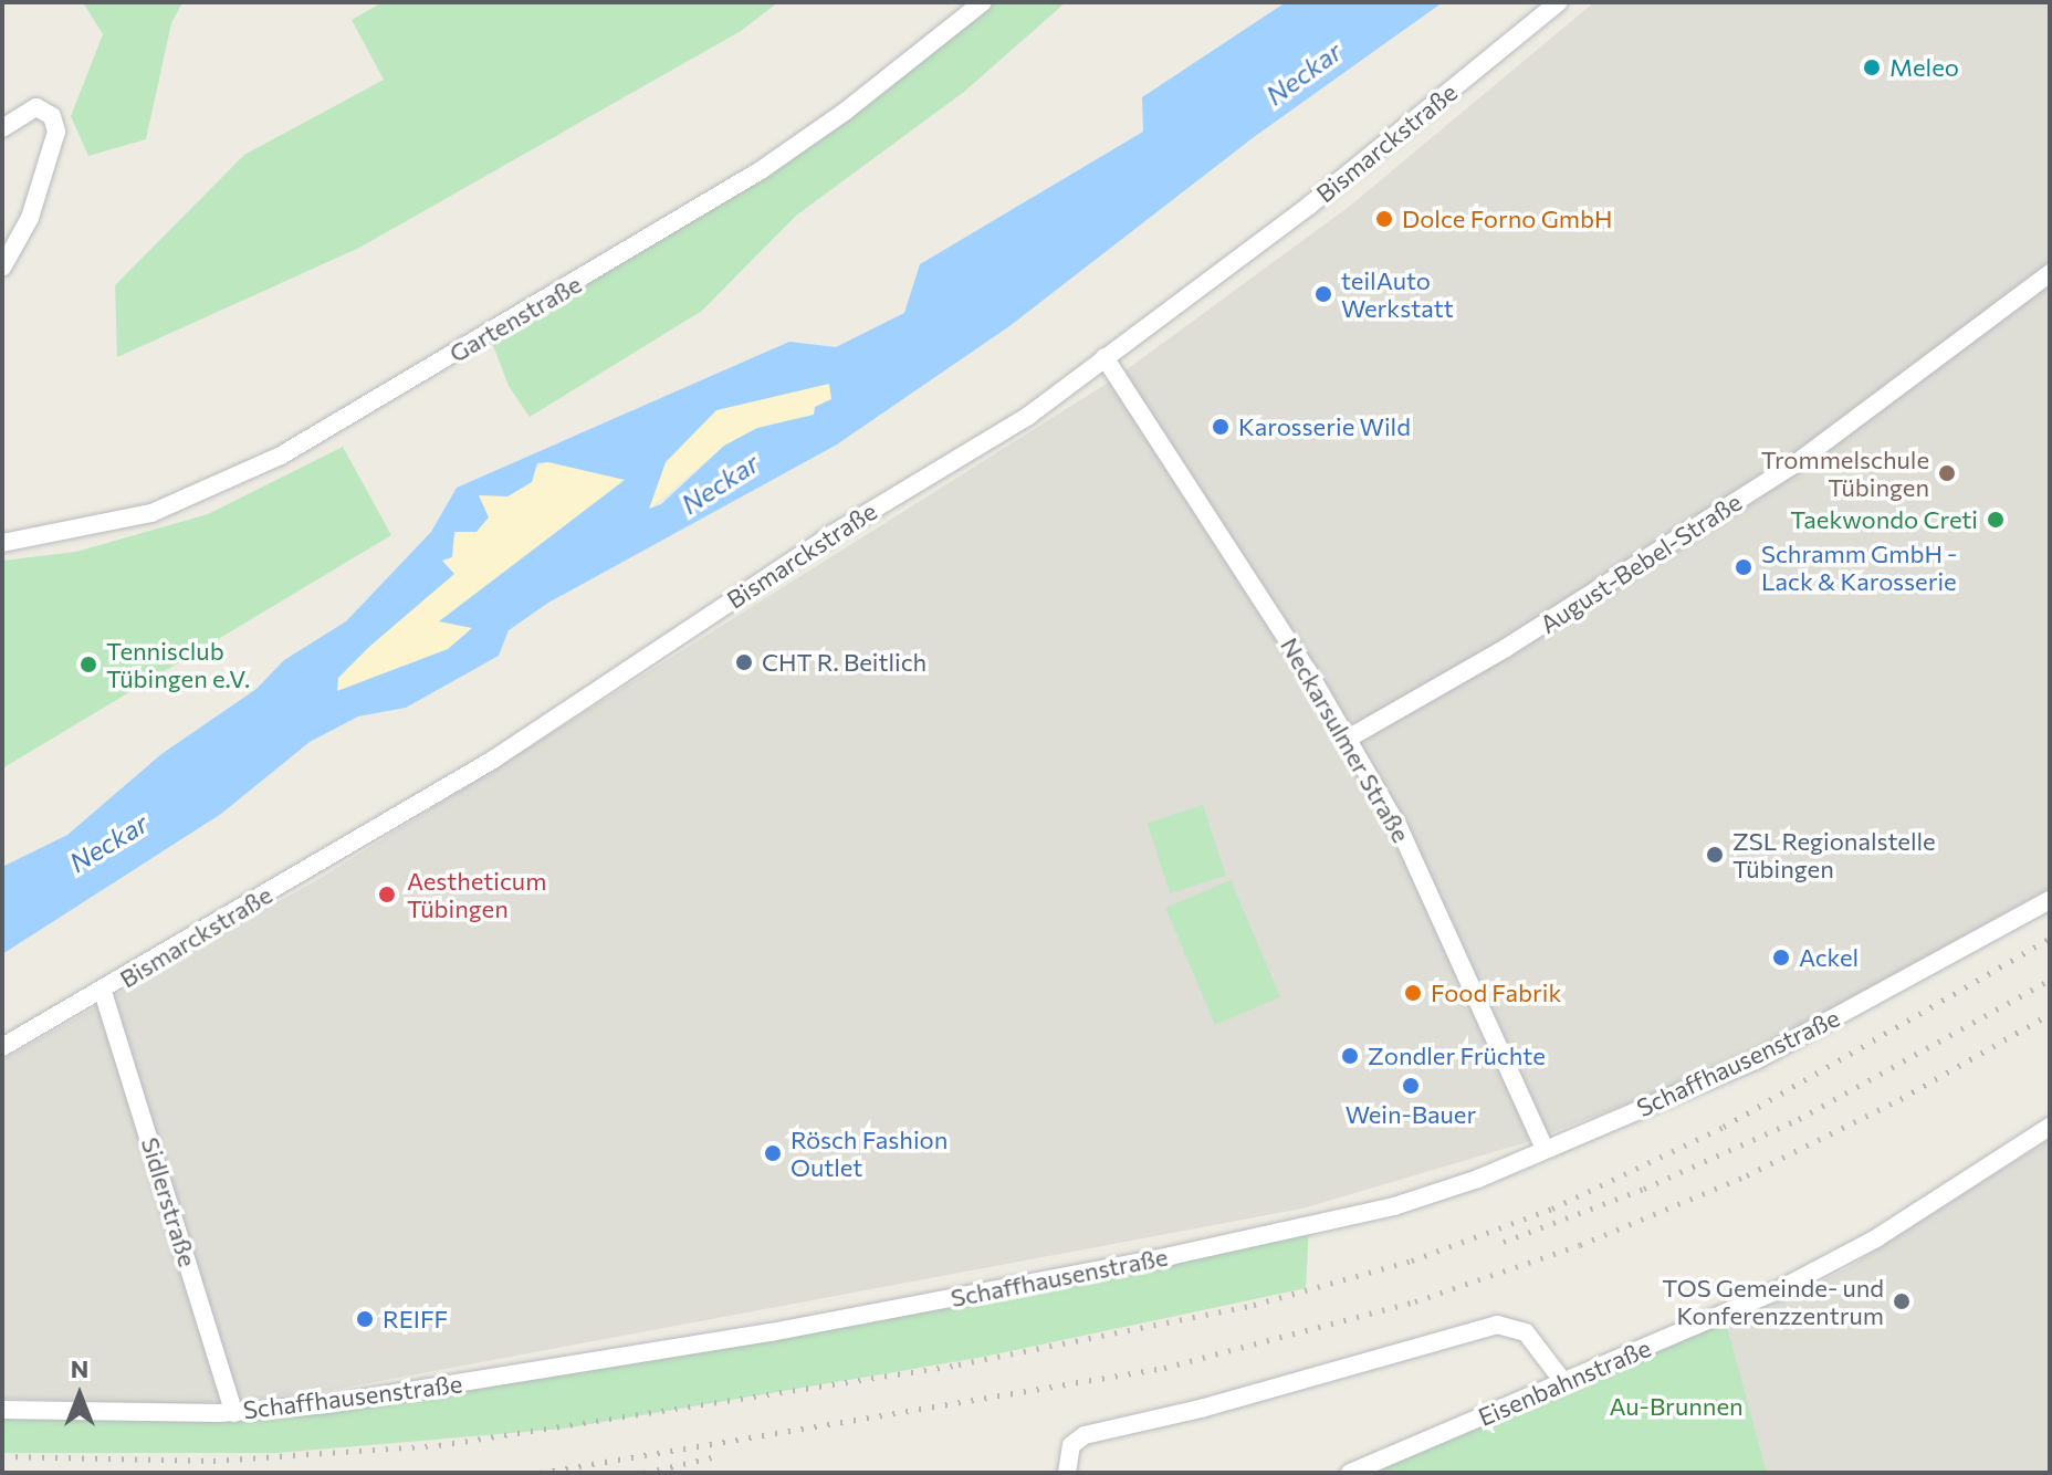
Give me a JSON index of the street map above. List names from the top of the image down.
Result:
{
  "streets": {
    "street": [
      "Bismarckstraße",
      "Gartenstraße",
      "August-Bebel-Straße",
      "Neckarsulmer Straße",
      "Schaffhausenstraße",
      "Sidlerstraße",
      "Eisenbahnstraße"
    ]
  },
  "crossings": [
    ["Bismarckstraße", "Neckarsulmer Straße"],
    ["Bismarckstraße", "Sidlerstraße"],
    ["August-Bebel-Straße", "Neckarsulmer Straße"],
    ["Neckarsulmer Straße", "Schaffhausenstraße"],
    ["Schaffhausenstraße", "Sidlerstraße"]
  ],
  "water": ["Neckar"],
  "parks": ["Au-Brunnen"],
  "places": [
    "Meleo",
    "Dolce Forno GmbH",
    "teilAuto Werkstatt",
    "Karosserie Wild",
    "Trommelschule Tübingen",
    "Taekwondo Creti",
    "Schramm GmbH - Lack & Karosserie",
    "CHT R. Beitlich",
    "Tennisclub Tübingen e.V.",
    "ZSL Regionalstelle Tübingen",
    "Aestheticum Tübingen",
    "Ackel",
    "Food Fabrik",
    "Zondler Früchte",
    "Wein-Bauer",
    "Rösch Fashion Outlet",
    "TOS Gemeinde- und Konferenzzentrum",
    "REIFF"
  ],
  "north": "top"
}
